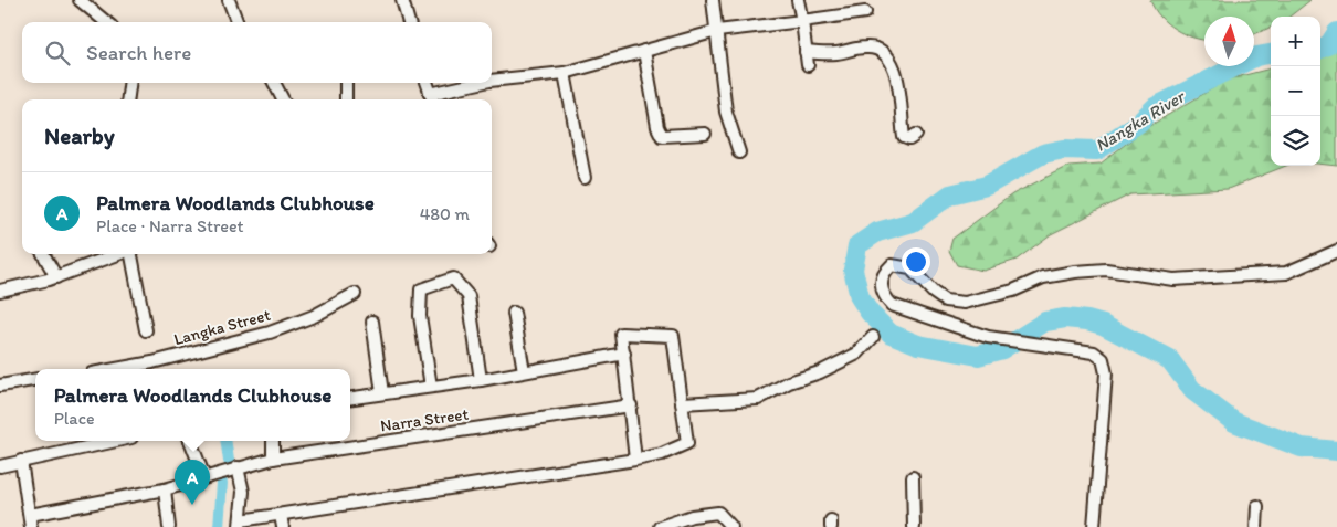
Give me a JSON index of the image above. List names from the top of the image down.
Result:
{
  "streets": {
    "street": ["Langka Street", "Narra Street"]
  },
  "water": ["Nangka River"],
  "north": "top",
  "page": {
    "map_buttons": ["+", "−"],
    "search": "Search here",
    "heading": "Nearby",
    "list": [
      {
        "mark": "A",
        "name": "Palmera Woodlands Clubhouse",
        "note": "Place · Narra Street",
        "value": "480 m"
      }
    ],
    "popup": ["Palmera Woodlands Clubhouse", "Place"],
    "pins": "A"
  }
}
